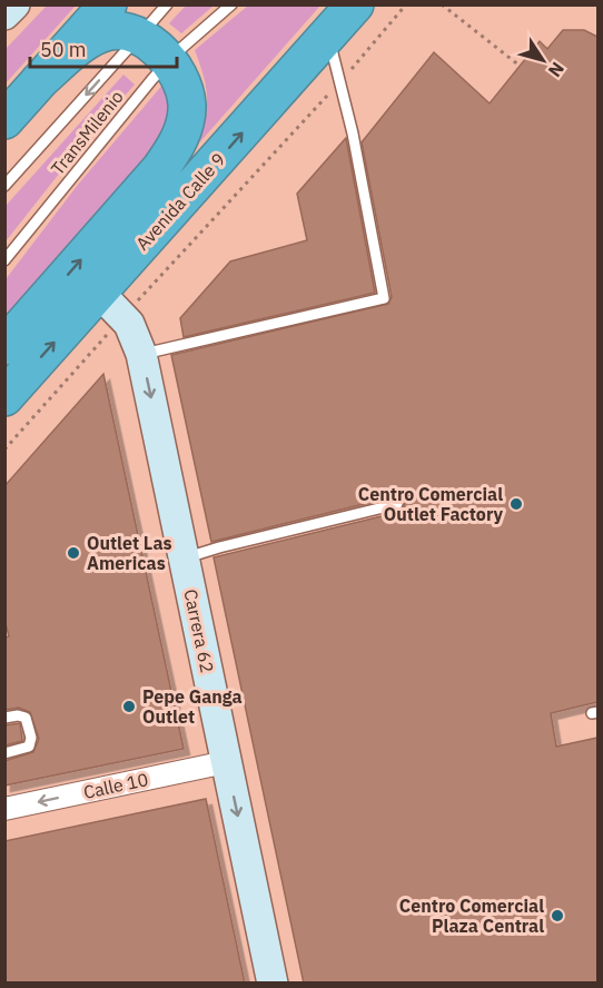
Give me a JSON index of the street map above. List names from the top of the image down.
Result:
{
  "streets": {
    "highway": ["Avenida Calle 9"],
    "street": ["Carrera 62", "Calle 10"],
    "lane": ["TransMilenio"]
  },
  "crossings": [
    ["Avenida Calle 9", "Carrera 62"],
    ["Carrera 62", "Calle 10"]
  ],
  "one_way": ["Carrera 62", "Calle 10"],
  "places": [
    "Centro Comercial Outlet Factory",
    "Outlet Las Americas",
    "Pepe Ganga Outlet",
    "Centro Comercial Plaza Central"
  ],
  "scale_bar": "50 m",
  "north": "bottom right"
}
